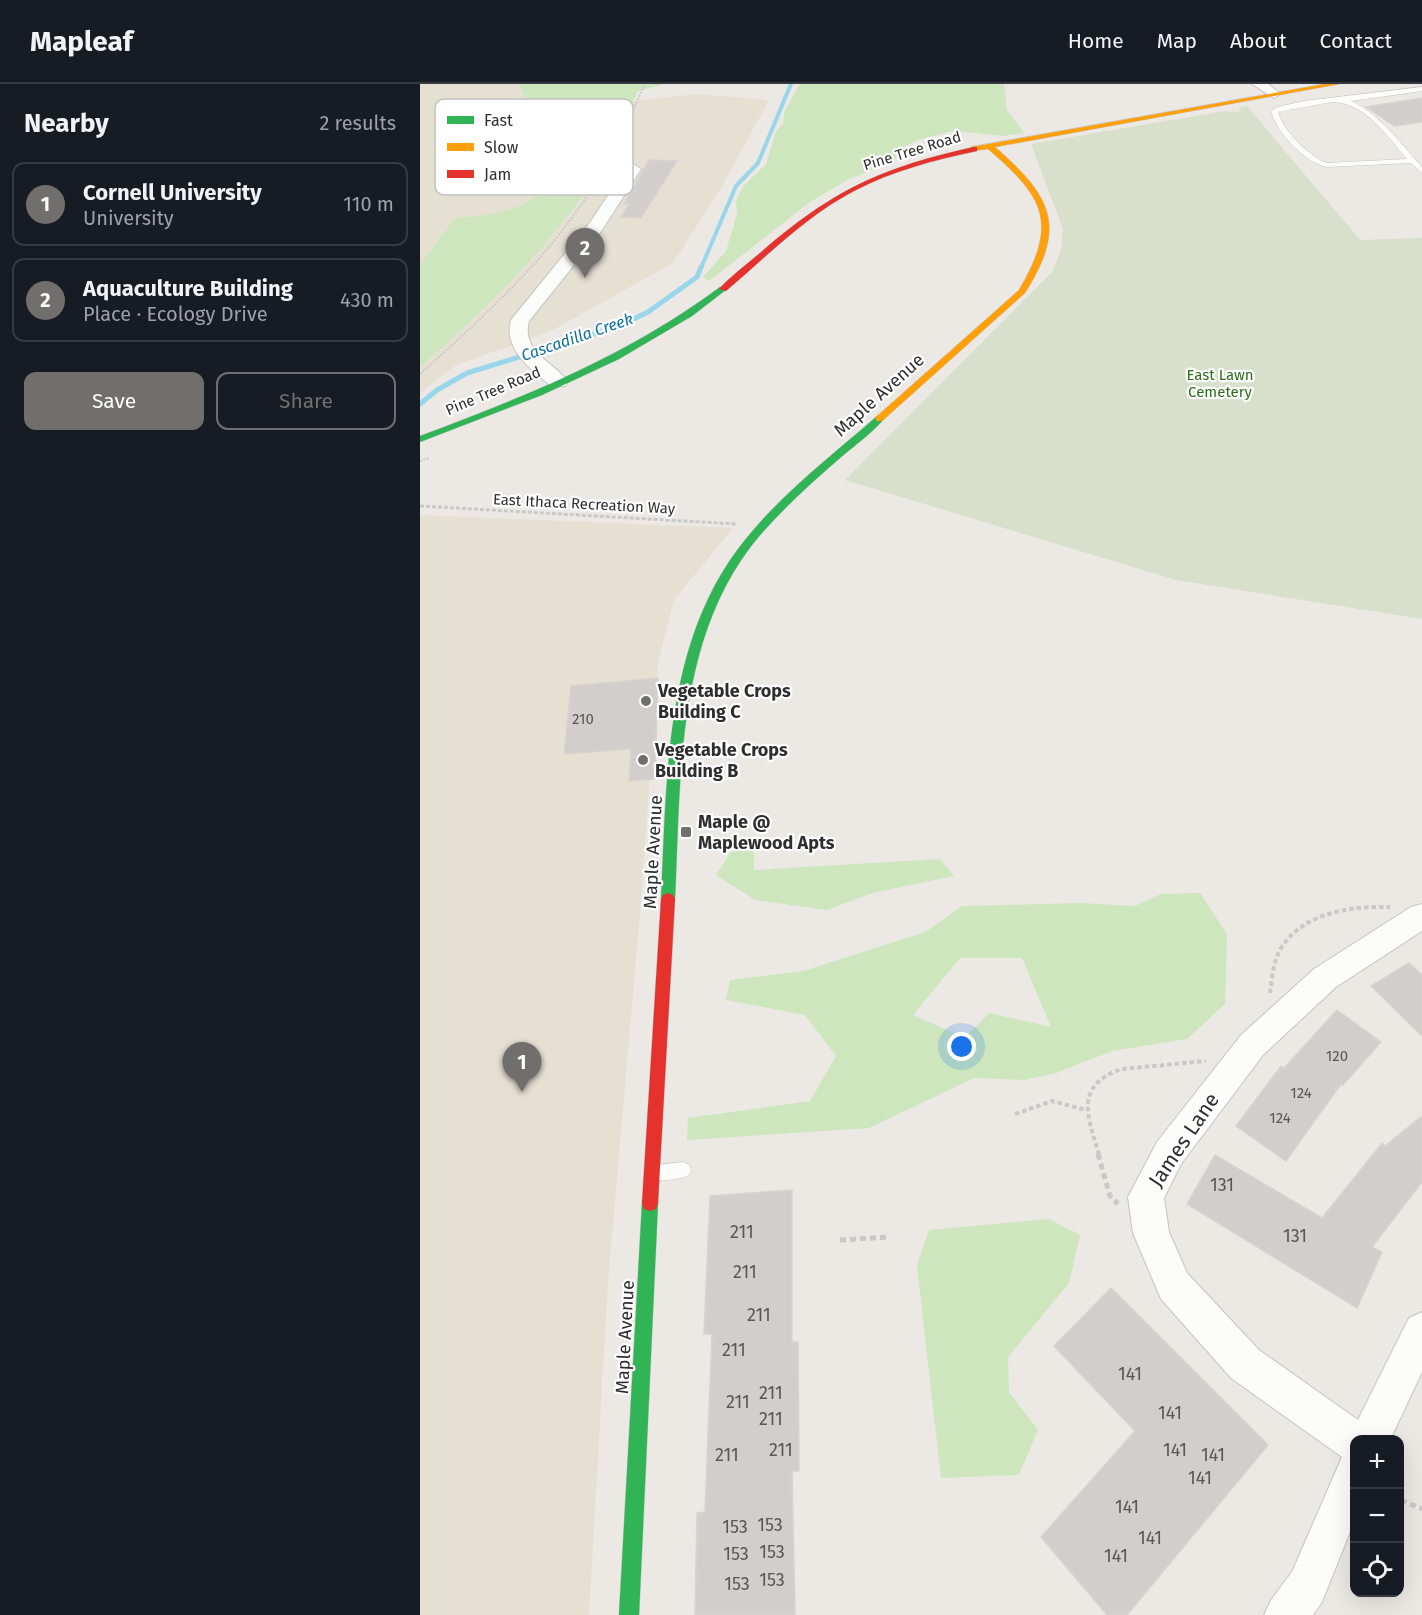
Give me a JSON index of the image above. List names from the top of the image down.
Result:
{
  "streets": {
    "street": ["Pine Tree Road", "Maple Avenue", "James Lane"],
    "path": ["East Ithaca Recreation Way"]
  },
  "crossings": [
    ["Pine Tree Road", "Maple Avenue"]
  ],
  "water": ["Cascadilla Creek"],
  "parks": ["East Lawn Cemetery"],
  "places": {
    "other": ["Vegetable Crops Building C", "Vegetable Crops Building B"],
    "transit": ["Maple @ Maplewood Apts"]
  },
  "house_numbers": [
    "210",
    "120",
    "124",
    "124",
    "131",
    "211",
    "131",
    "211",
    "211",
    "211",
    "141",
    "211",
    "211",
    "141",
    "211",
    "211",
    "141",
    "211",
    "141",
    "141",
    "141",
    "153",
    "153",
    "141",
    "153",
    "153",
    "141",
    "153",
    "153"
  ],
  "legend": ["Fast", "Slow", "Jam"],
  "page": {
    "header": "Mapleaf",
    "nav": [
      "Home",
      "Map",
      "About",
      "Contact"
    ],
    "heading": ["Nearby", "2 results"],
    "list": [
      {
        "mark": "1",
        "name": "Cornell University",
        "note": "University",
        "value": "110 m"
      },
      {
        "mark": "2",
        "name": "Aquaculture Building",
        "note": "Place · Ecology Drive",
        "value": "430 m"
      }
    ],
    "pins": ["2", "1"],
    "buttons": ["Save", "Share"],
    "map_buttons": ["+", "−"]
  }
}
